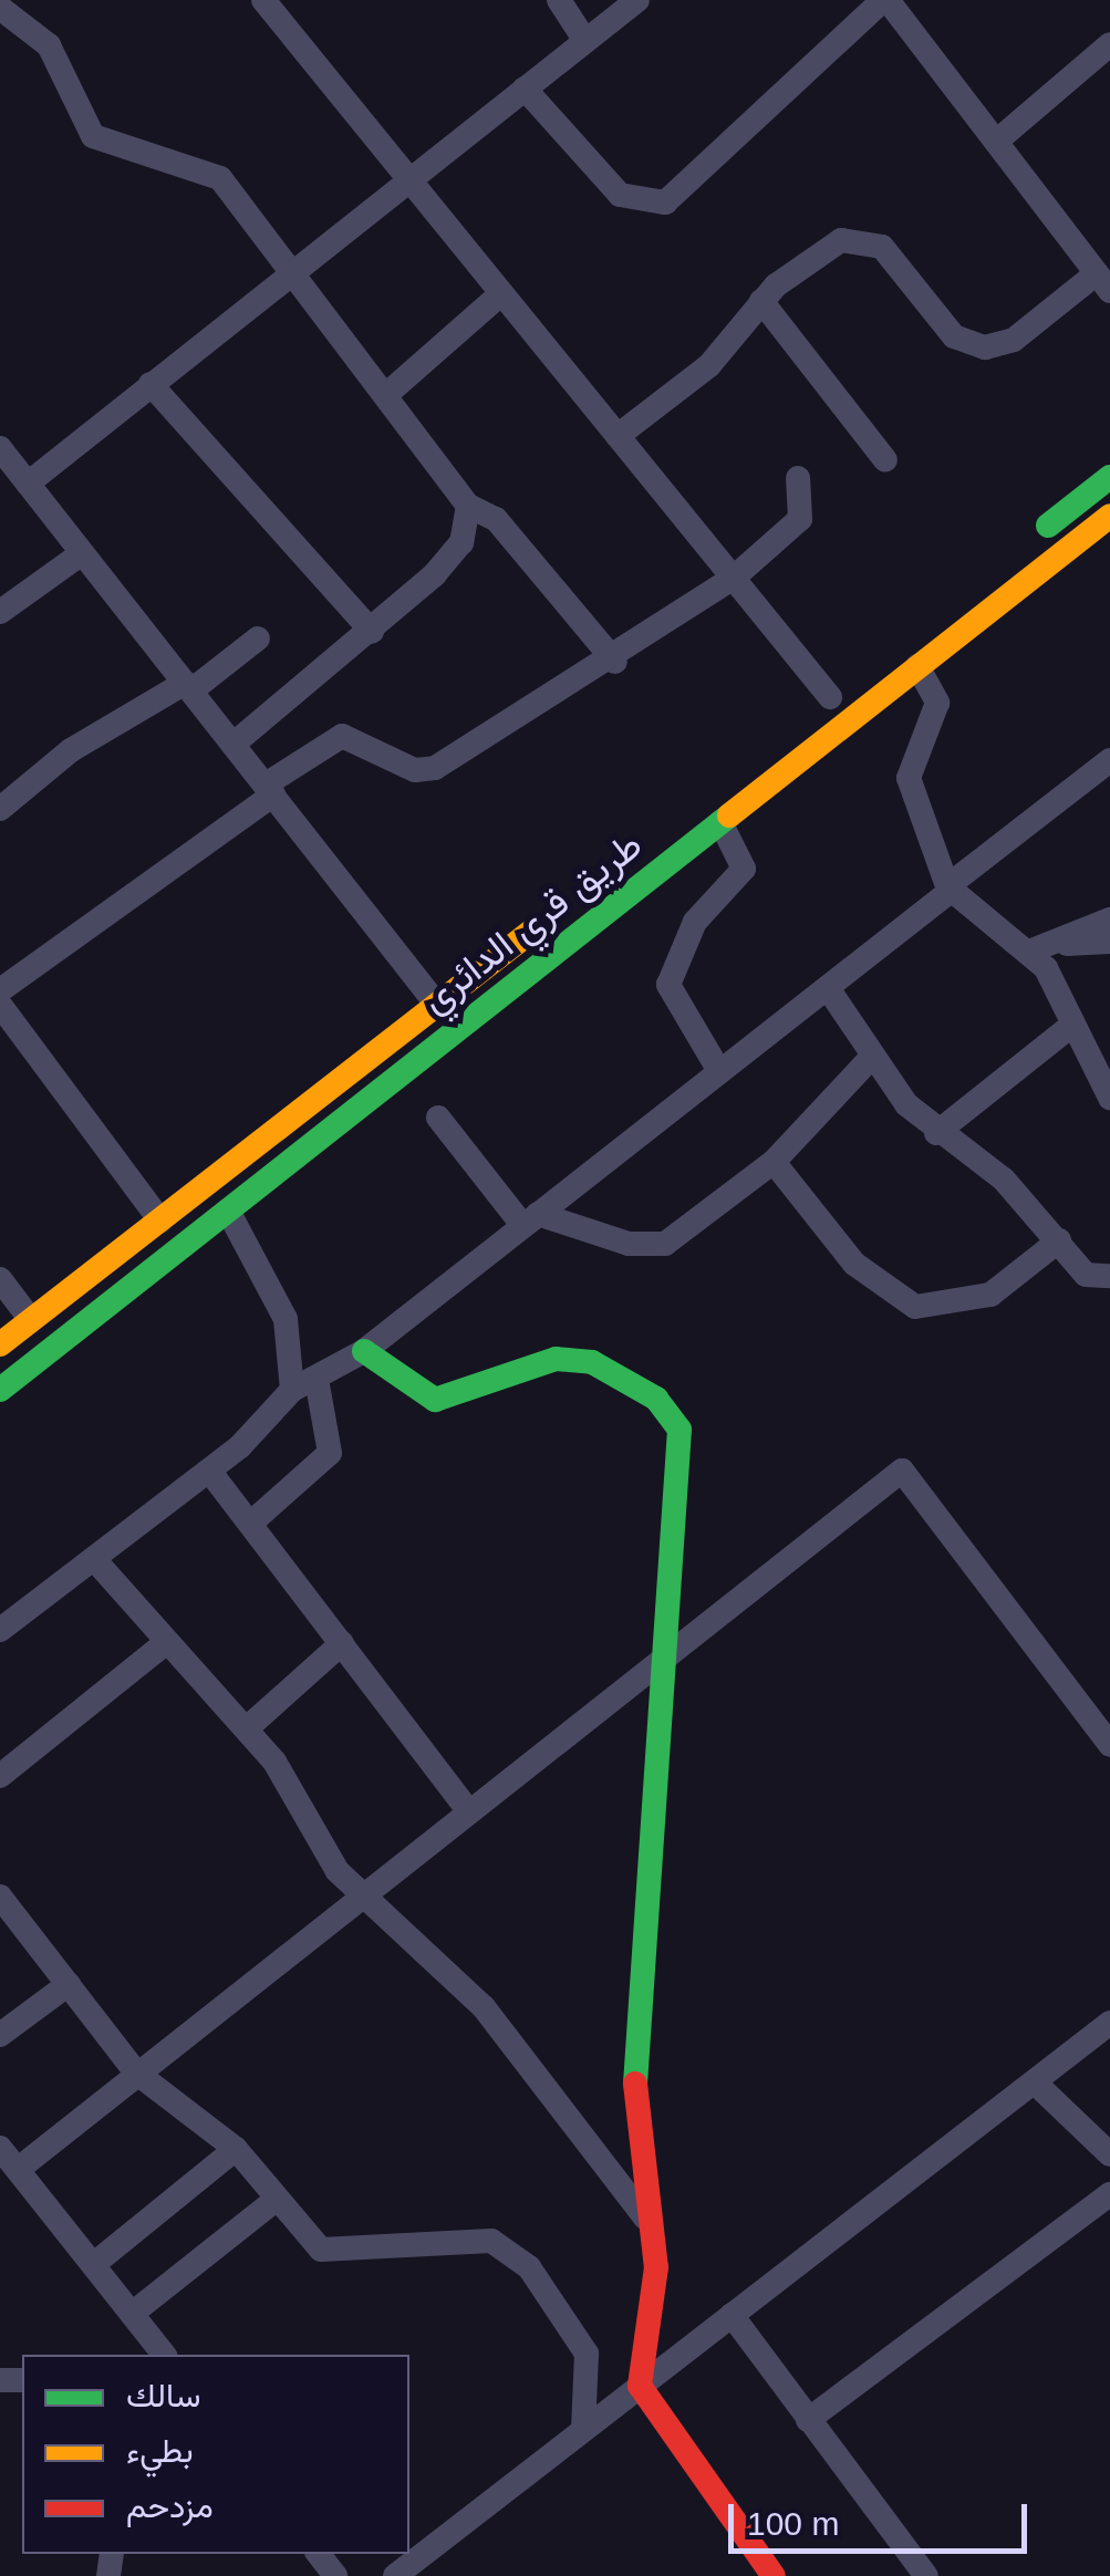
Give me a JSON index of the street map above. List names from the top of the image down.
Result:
{
  "streets": {
    "main road": ["طريق قري الدائري"]
  },
  "legend": ["سالك", "بطيء", "مزدحم"],
  "scale_bar": "100 m"
}
